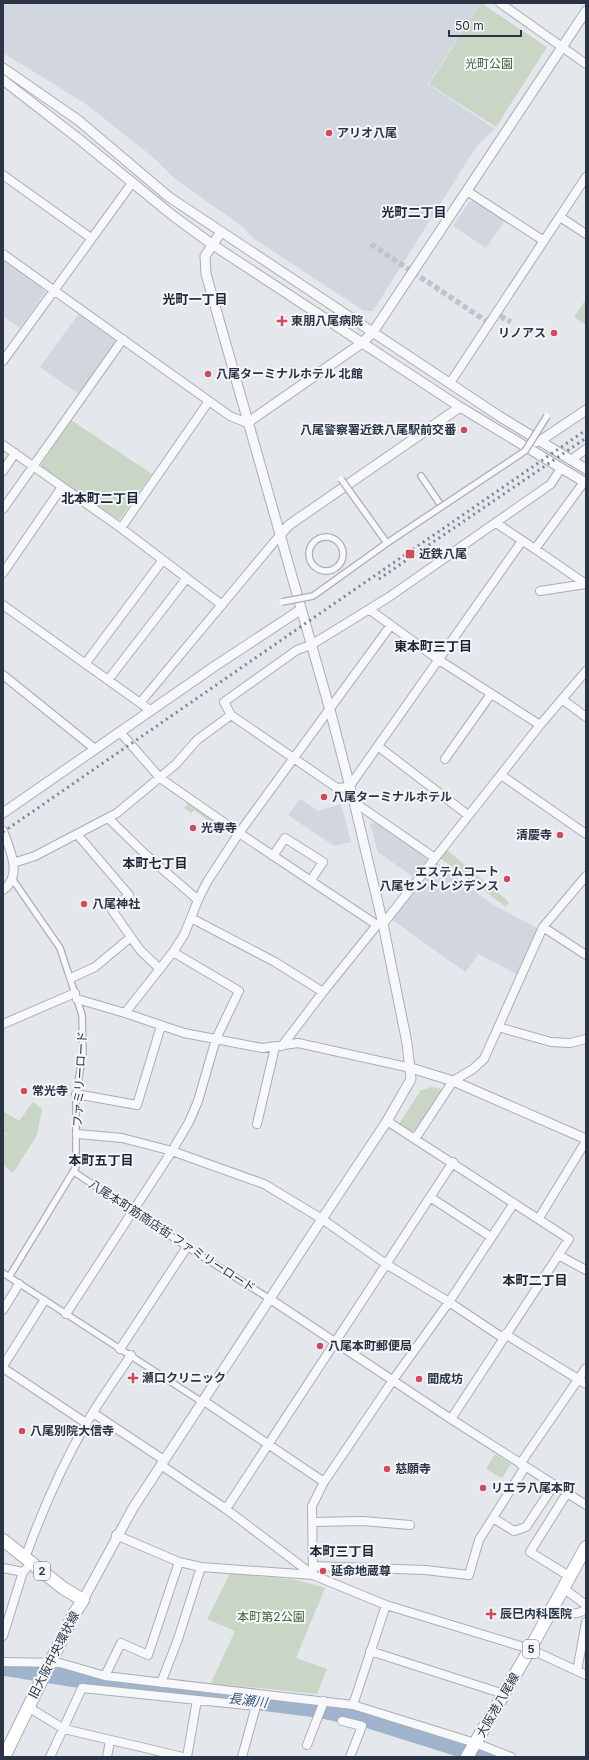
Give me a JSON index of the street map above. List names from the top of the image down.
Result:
{
  "streets": {
    "main road": [
      "2",
      "5",
      "旧大阪中央環状線",
      "大阪港八尾線"
    ],
    "street": ["ファミリーロード", "八尾本町筋商店街 ファミリーロード"]
  },
  "crossings": [
    ["ファミリーロード", "八尾本町筋商店街 ファミリーロード"]
  ],
  "districts": [
    "光町二丁目",
    "光町一丁目",
    "北本町二丁目",
    "東本町三丁目",
    "本町七丁目",
    "本町五丁目",
    "本町二丁目",
    "本町三丁目"
  ],
  "water": ["長瀬川"],
  "parks": ["光町公園", "本町第2公園"],
  "places": {
    "other": [
      "アリオ八尾",
      "リノアス",
      "八尾ターミナルホテル 北館",
      "八尾警察署近鉄八尾駅前交番",
      "八尾ターミナルホテル",
      "光専寺",
      "清慶寺",
      "エステムコート 八尾セントレジデンス",
      "八尾神社",
      "常光寺",
      "八尾本町郵便局",
      "聞成坊",
      "八尾別院大信寺",
      "慈願寺",
      "リエラ八尾本町",
      "延命地蔵尊"
    ],
    "health": ["東朋八尾病院", "瀬口クリニック", "辰巳内科医院"],
    "transit": ["近鉄八尾"]
  },
  "scale_bar": "50 m"
}
